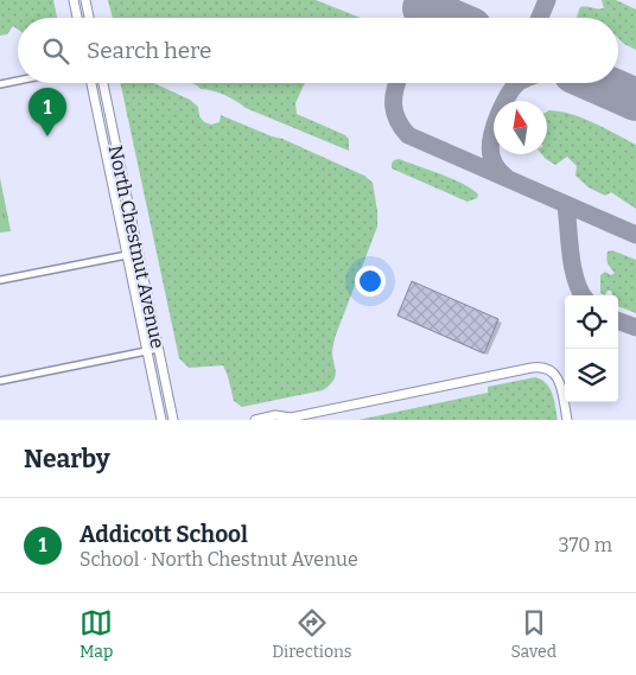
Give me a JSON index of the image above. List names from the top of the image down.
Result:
{
  "streets": {
    "main road": ["North Chestnut Avenue"]
  },
  "north": "top",
  "page": {
    "search": "Search here",
    "pins": "1",
    "heading": "Nearby",
    "list": [
      {
        "mark": "1",
        "name": "Addicott School",
        "note": "School · North Chestnut Avenue",
        "value": "370 m"
      }
    ],
    "nav": ["Map", "Directions", "Saved"]
  }
}
